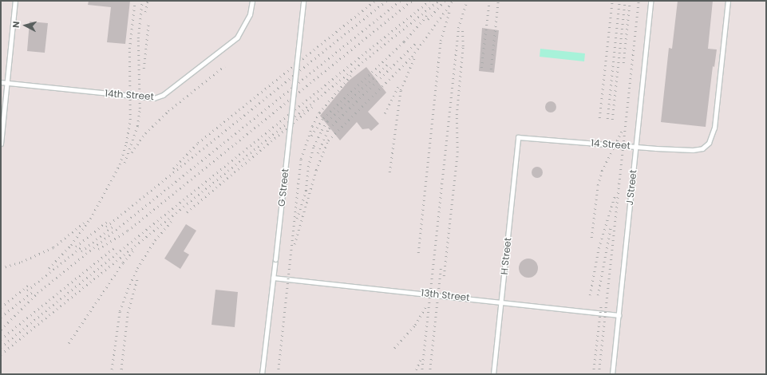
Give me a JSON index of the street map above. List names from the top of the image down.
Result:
{
  "streets": {
    "lane": [
      "14th Street",
      "14 Street",
      "G Street",
      "J Street",
      "H Street",
      "13th Street"
    ]
  },
  "crossings": [
    ["14 Street", "J Street"],
    ["14 Street", "H Street"],
    ["G Street", "13th Street"],
    ["J Street", "13th Street"],
    ["H Street", "13th Street"]
  ],
  "north": "left"
}
